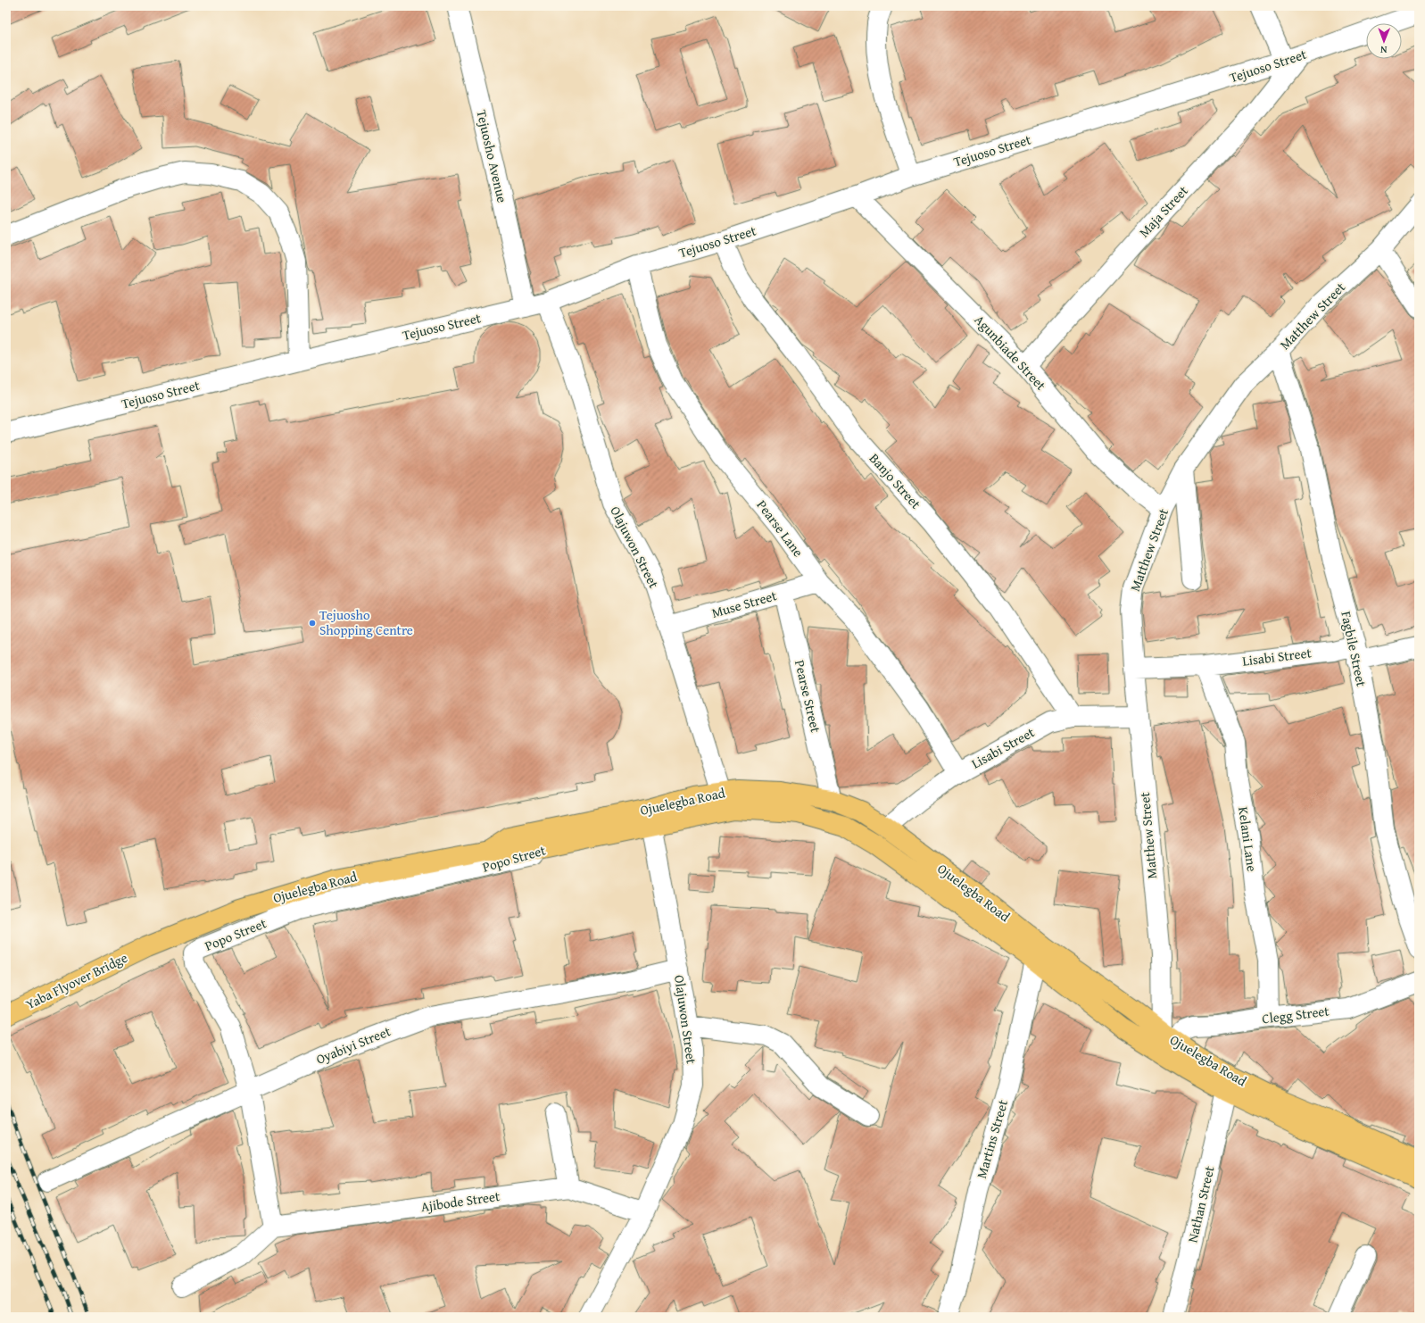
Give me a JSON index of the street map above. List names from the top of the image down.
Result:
{
  "streets": {
    "main road": ["Ojuelegba Road", "Yaba Flyover Bridge"],
    "street": [
      "Tejuoso Street",
      "Tejuosho Avenue",
      "Maja Street",
      "Matthew Street",
      "Agunbiade Street",
      "Banjo Street",
      "Pearse Lane",
      "Olajuwon Street",
      "Muse Street",
      "Fagbile Street",
      "Lisabi Street",
      "Pearse Street",
      "Kelani Lane",
      "Popo Street",
      "Clegg Street",
      "Oyabiyi Street",
      "Martins Street",
      "Ajibode Street",
      "Nathan Street"
    ]
  },
  "crossings": [
    ["Tejuoso Street", "Tejuosho Avenue"],
    ["Tejuoso Street", "Maja Street"],
    ["Tejuoso Street", "Agunbiade Street"],
    ["Tejuoso Street", "Banjo Street"],
    ["Tejuoso Street", "Pearse Lane"],
    ["Tejuoso Street", "Olajuwon Street"],
    ["Maja Street", "Agunbiade Street"],
    ["Matthew Street", "Agunbiade Street"],
    ["Matthew Street", "Fagbile Street"],
    ["Matthew Street", "Lisabi Street"],
    ["Matthew Street", "Ojuelegba Road"],
    ["Matthew Street", "Clegg Street"],
    ["Banjo Street", "Lisabi Street"],
    ["Pearse Lane", "Muse Street"],
    ["Pearse Lane", "Lisabi Street"],
    ["Olajuwon Street", "Muse Street"],
    ["Olajuwon Street", "Ojuelegba Road"],
    ["Olajuwon Street", "Oyabiyi Street"],
    ["Olajuwon Street", "Ajibode Street"],
    ["Muse Street", "Pearse Street"],
    ["Fagbile Street", "Lisabi Street"],
    ["Lisabi Street", "Ojuelegba Road"],
    ["Lisabi Street", "Kelani Lane"],
    ["Pearse Street", "Ojuelegba Road"],
    ["Ojuelegba Road", "Popo Street"],
    ["Ojuelegba Road", "Yaba Flyover Bridge"],
    ["Ojuelegba Road", "Clegg Street"],
    ["Ojuelegba Road", "Martins Street"],
    ["Ojuelegba Road", "Nathan Street"],
    ["Kelani Lane", "Clegg Street"],
    ["Popo Street", "Oyabiyi Street"],
    ["Popo Street", "Ajibode Street"]
  ],
  "places": ["Tejuosho Shopping Centre"],
  "north": "bottom"
}
